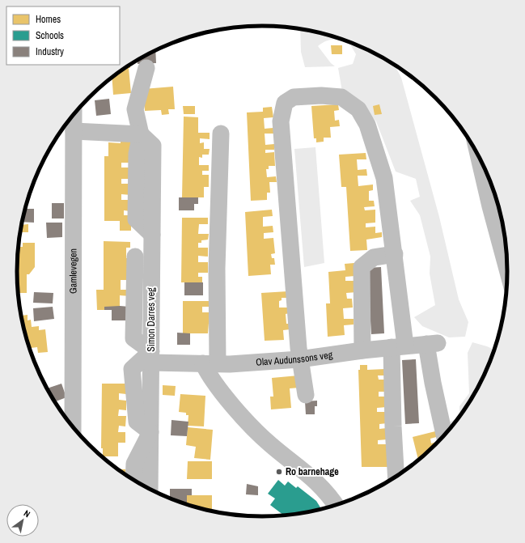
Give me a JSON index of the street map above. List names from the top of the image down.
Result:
{
  "streets": {
    "street": ["Gamlevegen", "Simon Darres veg", "Olav Audunssons veg"]
  },
  "crossings": [
    ["Simon Darres veg", "Olav Audunssons veg"]
  ],
  "places": ["Ro barnehage"],
  "legend": ["Homes", "Schools", "Industry"],
  "north": "top right"
}
